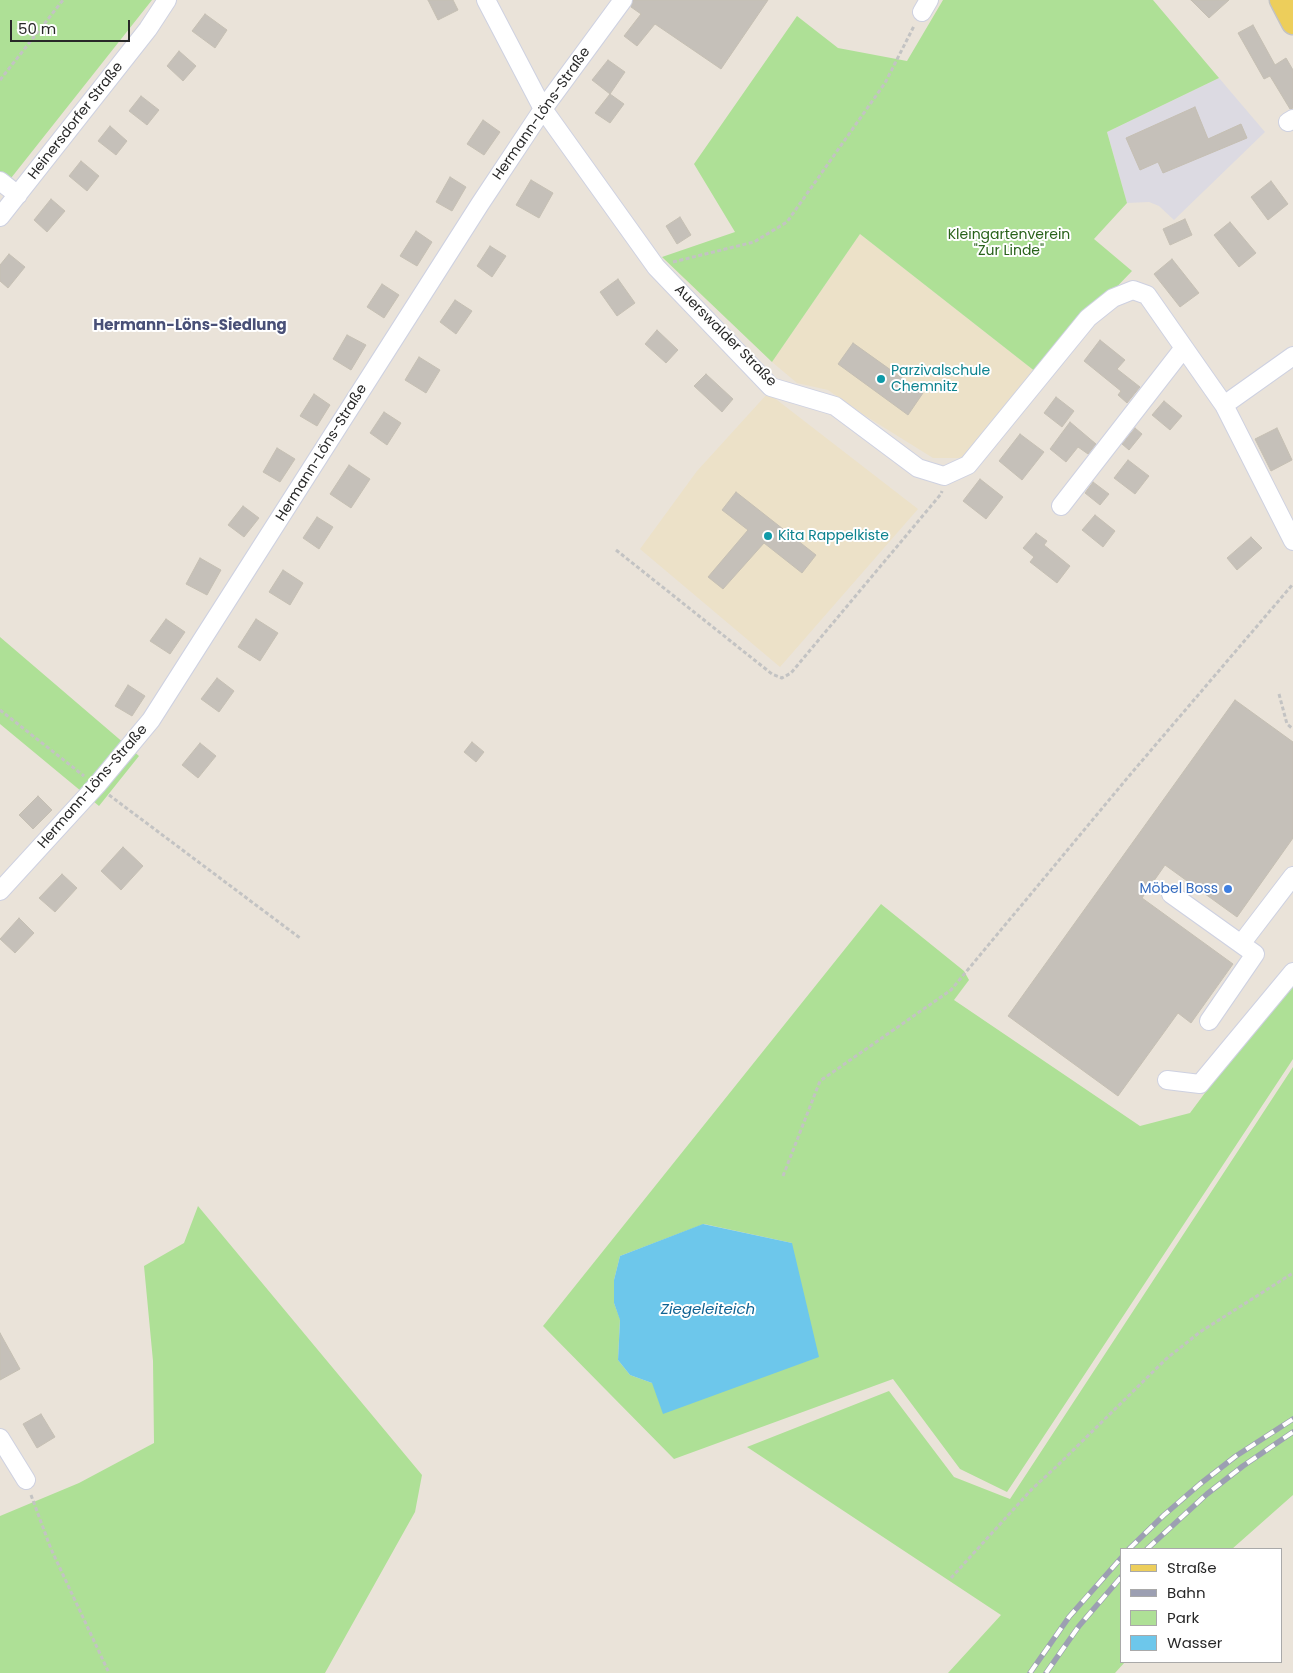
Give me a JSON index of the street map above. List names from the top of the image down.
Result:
{
  "streets": {
    "street": ["Hermann-Löns-Straße", "Heinersdorfer Straße", "Auerswalder Straße"]
  },
  "crossings": [
    ["Hermann-Löns-Straße", "Auerswalder Straße"]
  ],
  "districts": ["Hermann-Löns-Siedlung"],
  "water": ["Ziegeleiteich"],
  "parks": ["Kleingartenverein \"Zur Linde\""],
  "places": ["Parzivalschule Chemnitz", "Kita Rappelkiste", "Möbel Boss"],
  "legend": [
    "Straße",
    "Bahn",
    "Park",
    "Wasser"
  ],
  "scale_bar": "50 m"
}
